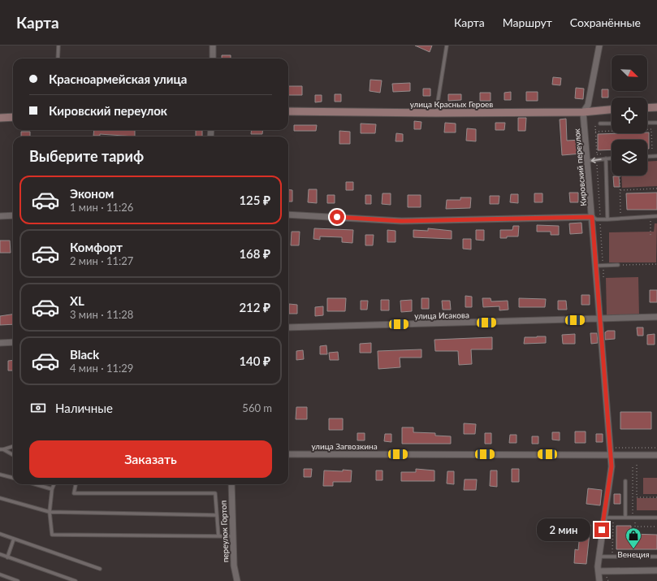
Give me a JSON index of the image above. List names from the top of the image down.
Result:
{
  "streets": {
    "main road": ["улица Красных Героев"],
    "street": [
      "Кировский переулок",
      "улица Исакова",
      "улица Загвозкина",
      "переулок Гортоп"
    ]
  },
  "crossings": [
    ["улица Красных Героев", "Кировский переулок"],
    ["Кировский переулок", "улица Исакова"],
    ["Кировский переулок", "улица Загвозкина"]
  ],
  "places": {
    "shop": ["Венеция"]
  },
  "north": "bottom right",
  "page": {
    "header": "Карта",
    "nav": ["Карта", "Маршрут", "Сохранённые"],
    "banner": ["Красноармейская улица", "Кировский переулок"],
    "heading": "Выберите тариф",
    "list": [
      {
        "name": "Эконом",
        "note": "1 мин · 11:26",
        "value": "125 ₽"
      },
      {
        "name": "Комфорт",
        "note": "2 мин · 11:27",
        "value": "168 ₽"
      },
      {
        "name": "XL",
        "note": "3 мин · 11:28",
        "value": "212 ₽"
      },
      {
        "name": "Black",
        "note": "4 мин · 11:29",
        "value": "140 ₽"
      }
    ],
    "pay": ["Наличные", "560 m"],
    "buttons": "Заказать",
    "bubble": "2 мин"
  }
}
